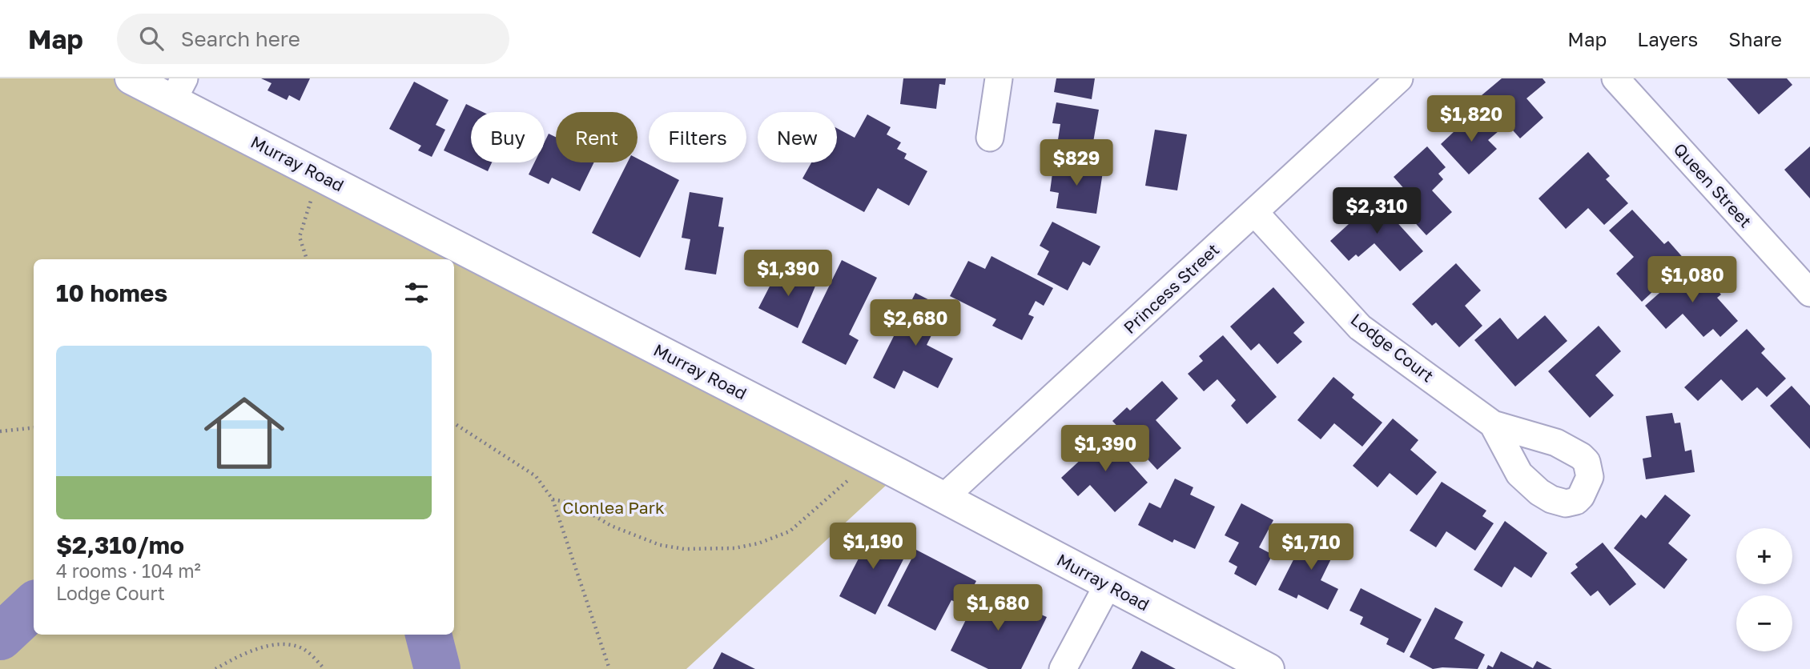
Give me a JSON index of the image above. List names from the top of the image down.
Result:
{
  "streets": {
    "street": [
      "Murray Road",
      "Queen Street",
      "Princess Street",
      "Lodge Court"
    ]
  },
  "crossings": [
    ["Murray Road", "Princess Street"],
    ["Princess Street", "Lodge Court"]
  ],
  "parks": ["Clonlea Park"],
  "page": {
    "header": "Map",
    "search": "Search here",
    "nav": ["Map", "Layers", "Share"],
    "price": [
      "$1,820",
      "$829",
      "$2,310",
      "$1,390",
      "$1,080",
      "$2,680",
      "$1,390",
      "$1,190",
      "$1,710",
      "$1,680"
    ],
    "chip": [
      "Buy",
      "Rent",
      "Filters",
      "New"
    ],
    "heading": "10 homes",
    "list": [
      {
        "name": "$2,310/mo",
        "note": "4 rooms · 104 m² · Lodge Court"
      }
    ],
    "map_buttons": ["+", "−"]
  }
}
